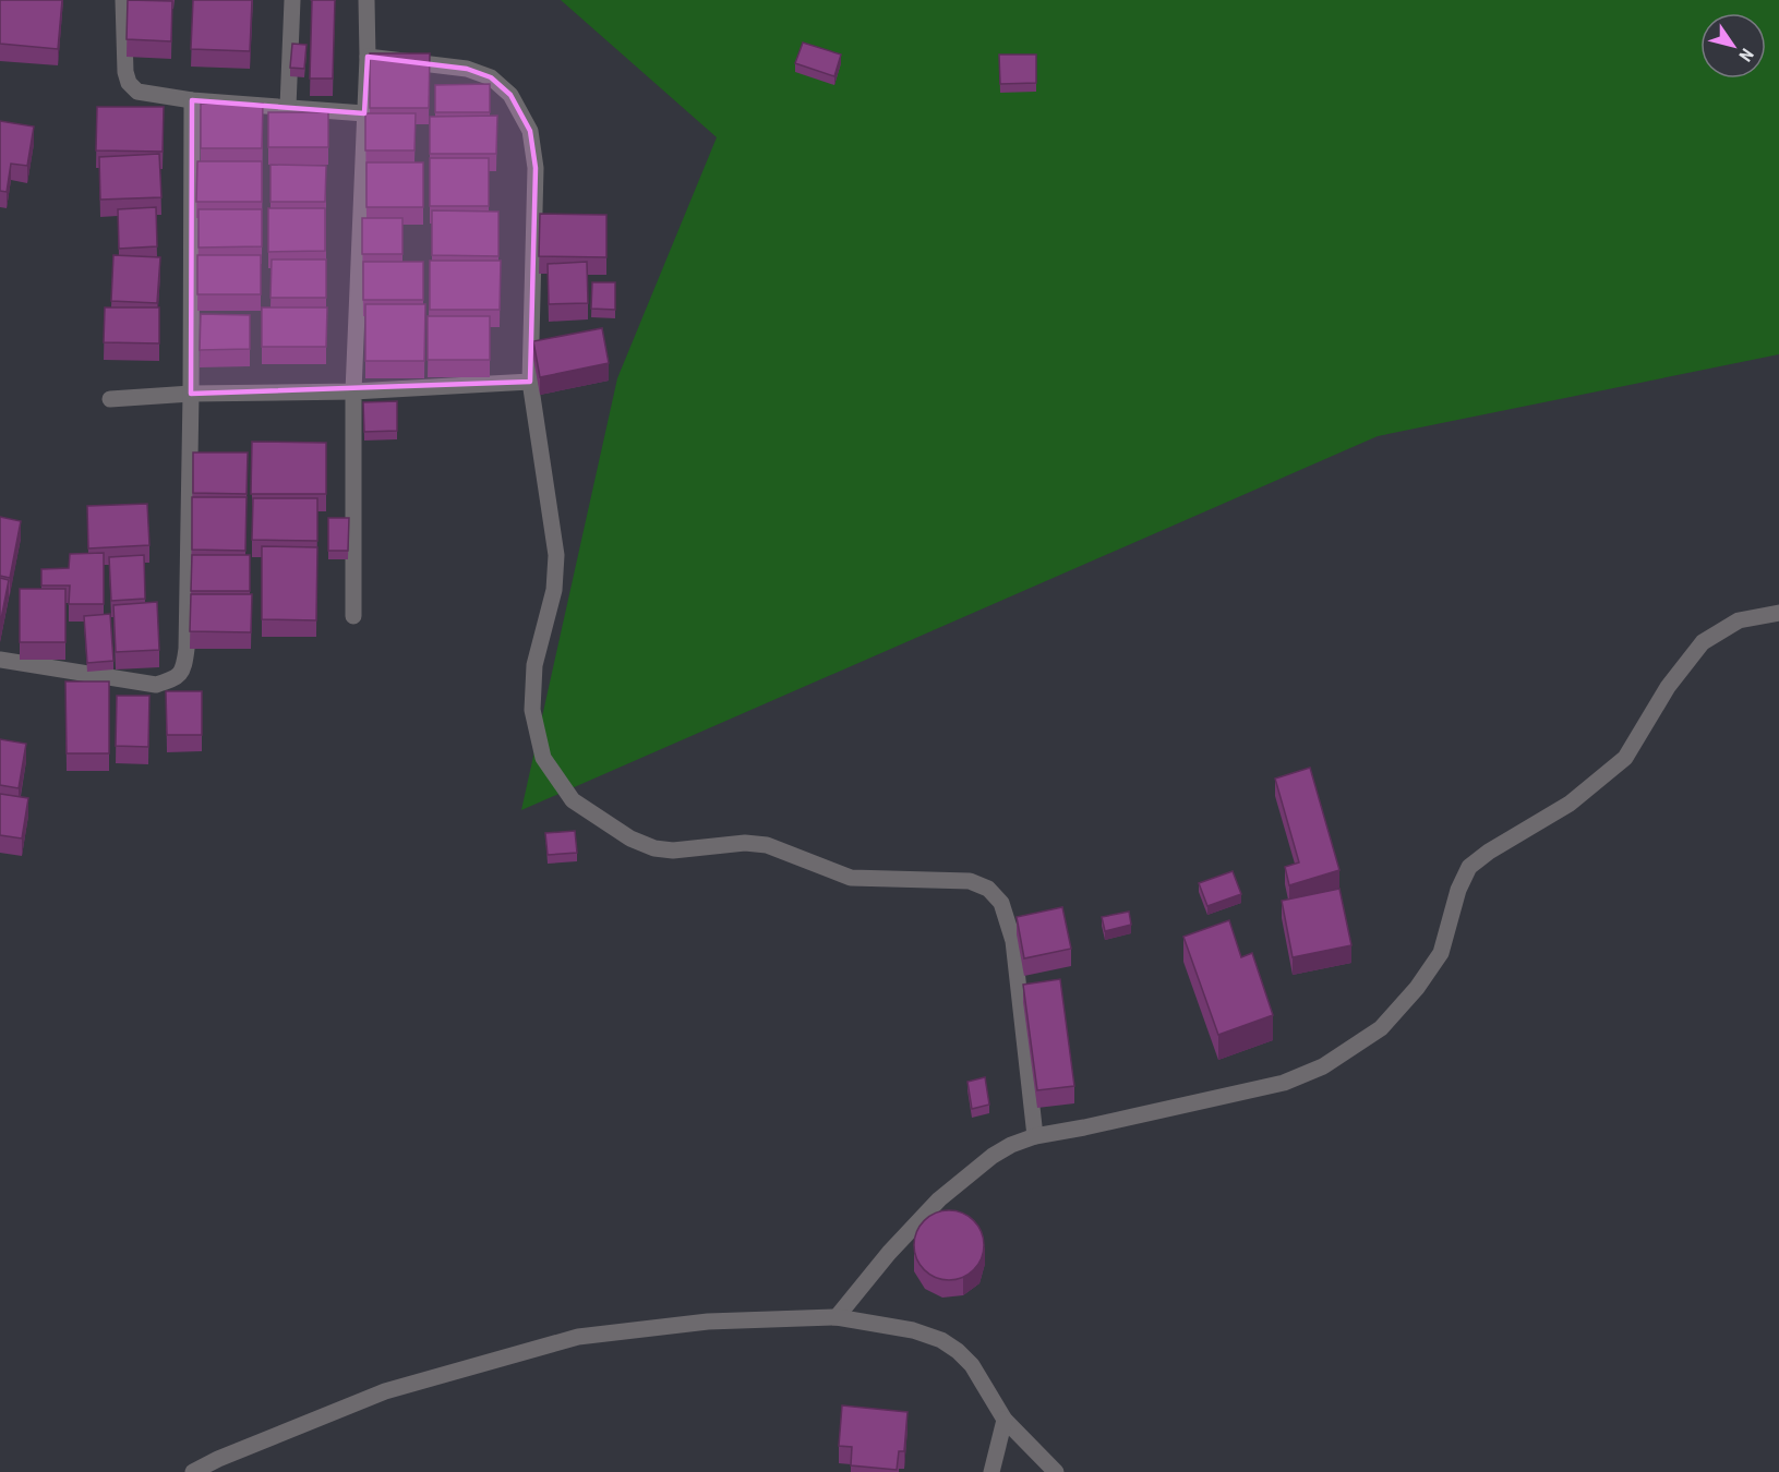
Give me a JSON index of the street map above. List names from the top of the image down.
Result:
{
  "north": "bottom right"
}
